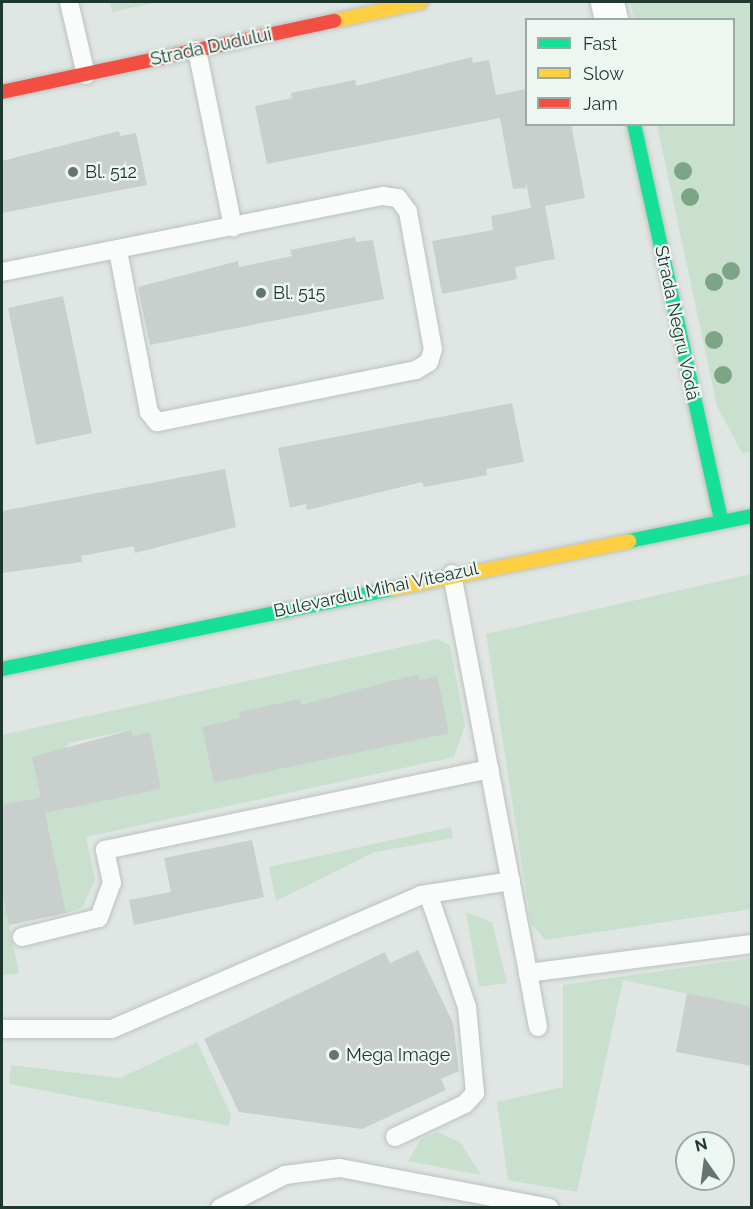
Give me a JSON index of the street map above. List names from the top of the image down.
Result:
{
  "streets": {
    "street": ["Strada Dudului", "Strada Negru Vodă", "Bulevardul Mihai Viteazul"]
  },
  "crossings": [
    ["Strada Negru Vodă", "Bulevardul Mihai Viteazul"]
  ],
  "places": ["Bl. 512", "Bl. 515", "Mega Image"],
  "legend": ["Fast", "Slow", "Jam"],
  "north": "top"
}
